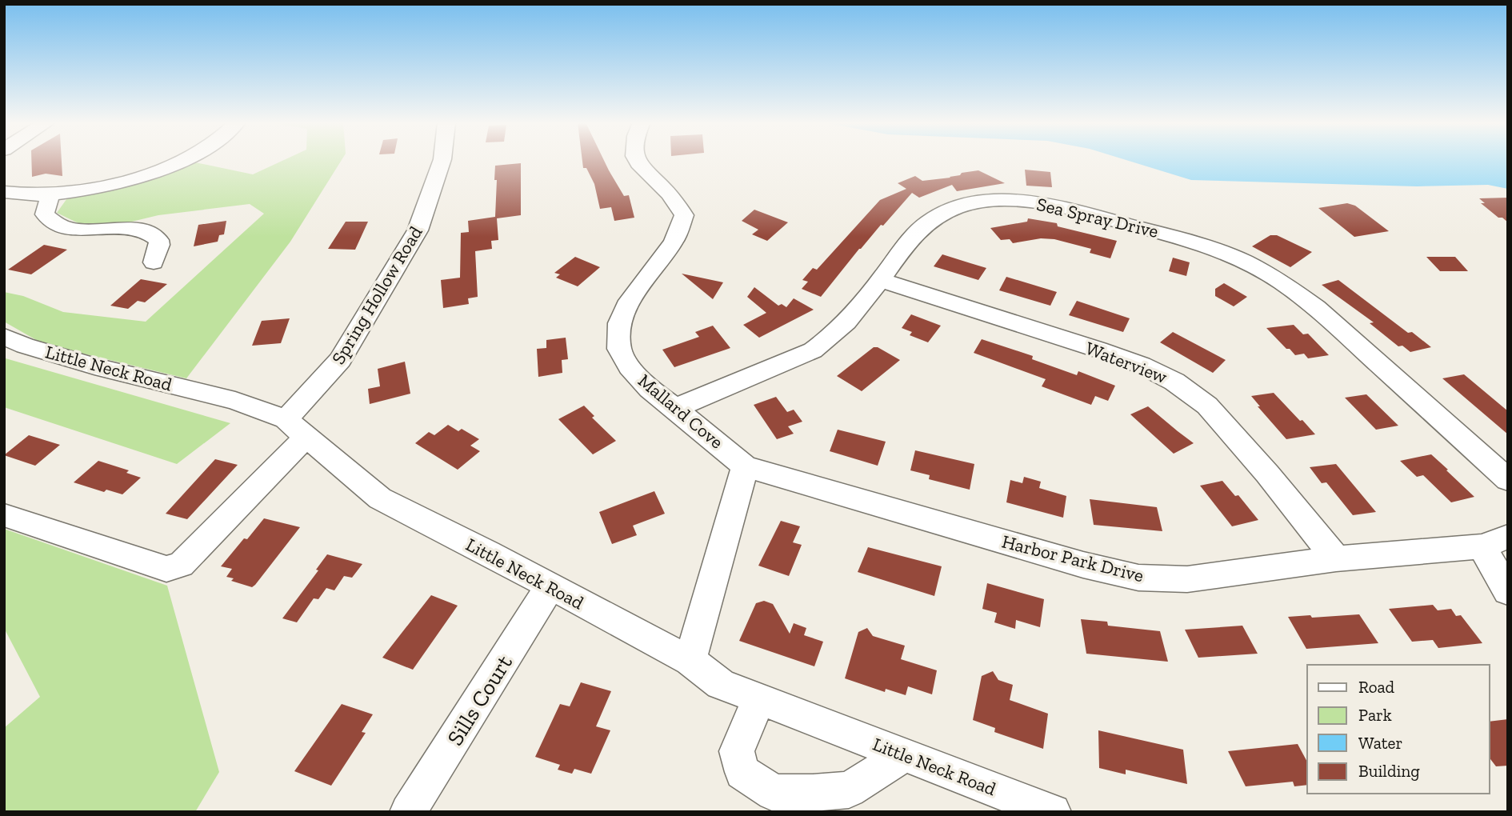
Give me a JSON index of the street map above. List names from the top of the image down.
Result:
{
  "streets": {
    "street": [
      "Sea Spray Drive",
      "Spring Hollow Road",
      "Waterview",
      "Little Neck Road",
      "Mallard Cove",
      "Harbor Park Drive",
      "Sills Court"
    ]
  },
  "crossings": [
    ["Sea Spray Drive", "Waterview"],
    ["Sea Spray Drive", "Mallard Cove"],
    ["Spring Hollow Road", "Little Neck Road"],
    ["Waterview", "Harbor Park Drive"],
    ["Little Neck Road", "Sills Court"],
    ["Mallard Cove", "Harbor Park Drive"]
  ],
  "legend": [
    "Road",
    "Park",
    "Water",
    "Building"
  ]
}
